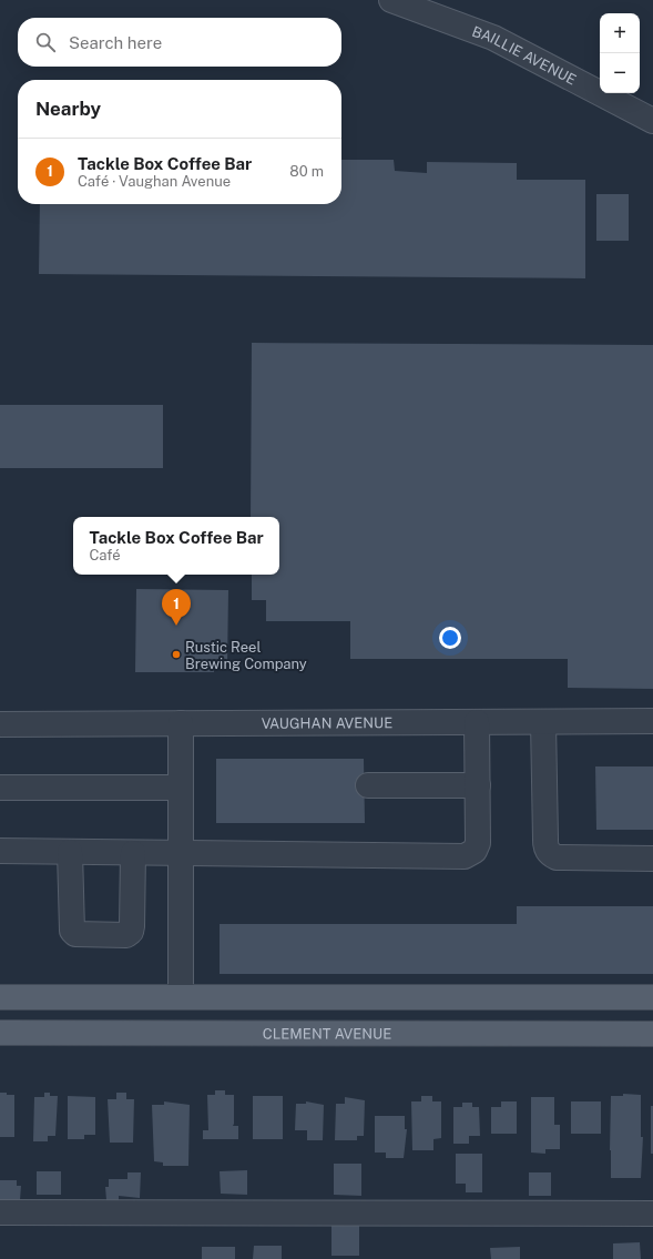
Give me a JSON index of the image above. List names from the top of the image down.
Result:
{
  "streets": {
    "main road": ["CLEMENT AVENUE"],
    "street": ["BAILLIE AVENUE", "VAUGHAN AVENUE"]
  },
  "places": ["Rustic Reel Brewing Company"],
  "page": {
    "map_buttons": ["+", "−"],
    "search": "Search here",
    "heading": "Nearby",
    "list": [
      {
        "mark": "1",
        "name": "Tackle Box Coffee Bar",
        "note": "Café · Vaughan Avenue",
        "value": "80 m"
      }
    ],
    "popup": ["Tackle Box Coffee Bar", "Café"],
    "pins": "1"
  }
}
